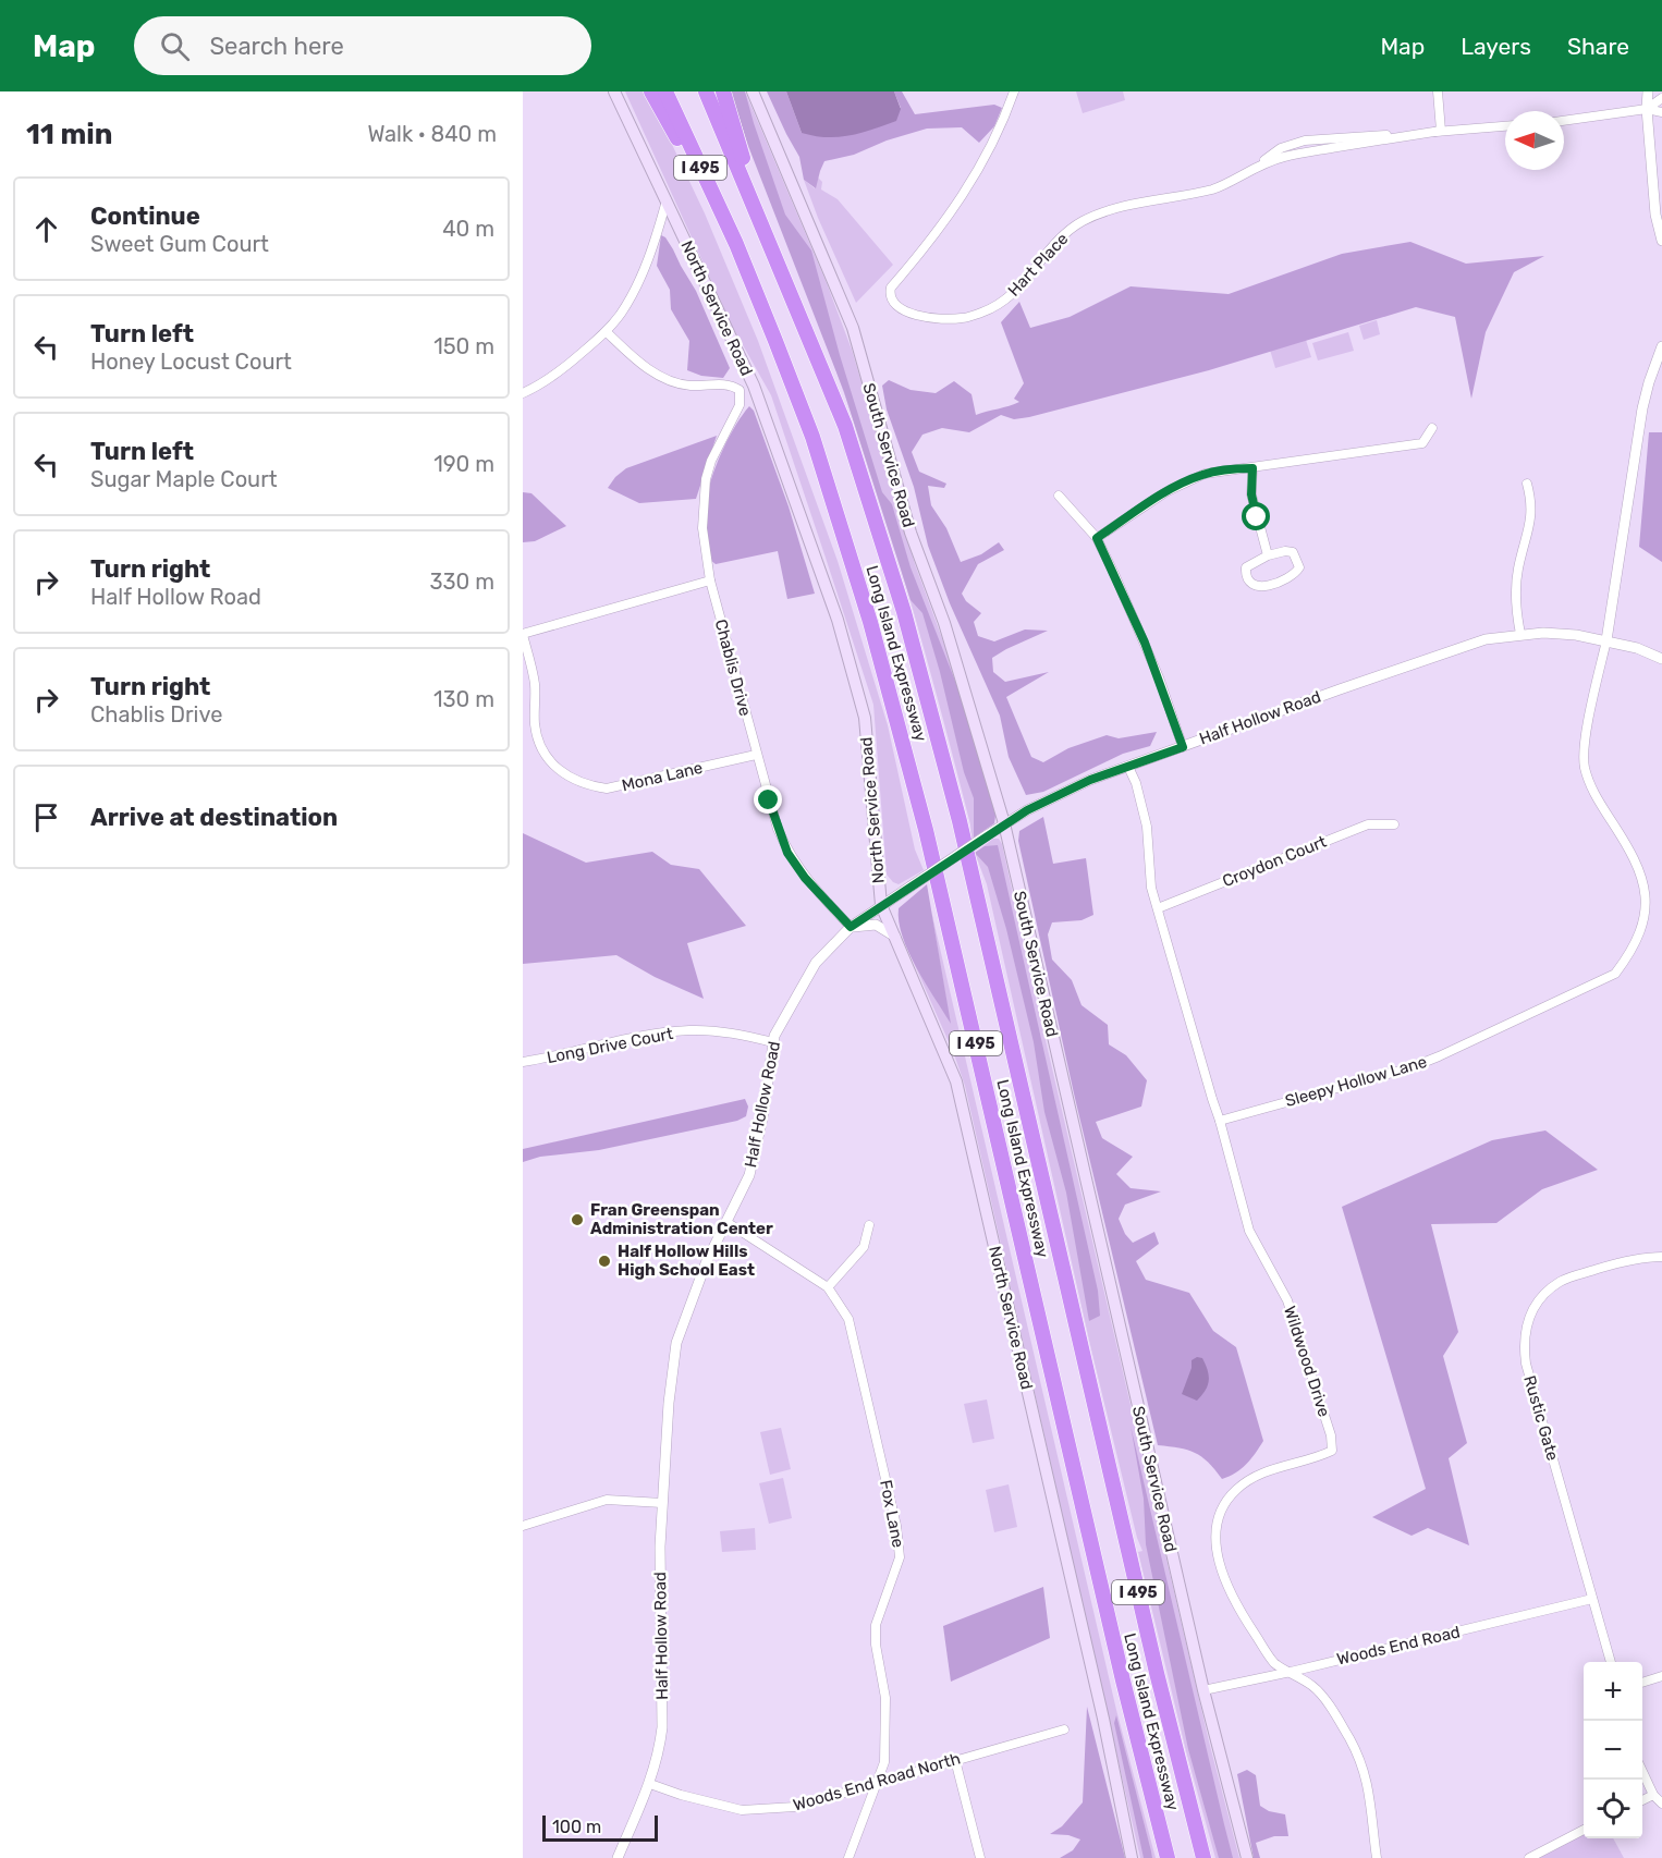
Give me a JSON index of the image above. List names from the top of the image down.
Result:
{
  "streets": {
    "highway": ["I 495", "Long Island Expressway"],
    "main road": ["North Service Road", "South Service Road"],
    "street": [
      "Hart Place",
      "Chablis Drive",
      "Half Hollow Road",
      "Mona Lane",
      "Croydon Court",
      "Long Drive Court",
      "Sleepy Hollow Lane",
      "Wildwood Drive",
      "Rustic Gate",
      "Fox Lane",
      "Woods End Road",
      "Woods End Road North"
    ]
  },
  "crossings": [
    ["North Service Road", "Half Hollow Road"],
    ["South Service Road", "Half Hollow Road"],
    ["South Service Road", "Woods End Road"],
    ["Chablis Drive", "Half Hollow Road"],
    ["Chablis Drive", "Mona Lane"],
    ["Half Hollow Road", "Long Drive Court"],
    ["Half Hollow Road", "Sleepy Hollow Lane"],
    ["Half Hollow Road", "Wildwood Drive"],
    ["Half Hollow Road", "Fox Lane"],
    ["Half Hollow Road", "Woods End Road North"],
    ["Croydon Court", "Wildwood Drive"],
    ["Sleepy Hollow Lane", "Wildwood Drive"],
    ["Wildwood Drive", "Woods End Road"],
    ["Rustic Gate", "Woods End Road"],
    ["Fox Lane", "Woods End Road North"]
  ],
  "places": ["Fran Greenspan Administration Center", "Half Hollow Hills High School East"],
  "scale_bar": "100 m",
  "north": "left",
  "page": {
    "header": "Map",
    "search": "Search here",
    "nav": ["Map", "Layers", "Share"],
    "heading": ["11 min", "Walk · 840 m"],
    "list": [
      ["Continue", "Sweet Gum Court", "40 m"],
      ["Turn left", "Honey Locust Court", "150 m"],
      ["Turn left", "Sugar Maple Court", "190 m"],
      ["Turn right", "Half Hollow Road", "330 m"],
      ["Turn right", "Chablis Drive", "130 m"],
      "Arrive at destination"
    ],
    "map_buttons": ["+", "−"],
    "scale": "100 m"
  }
}
